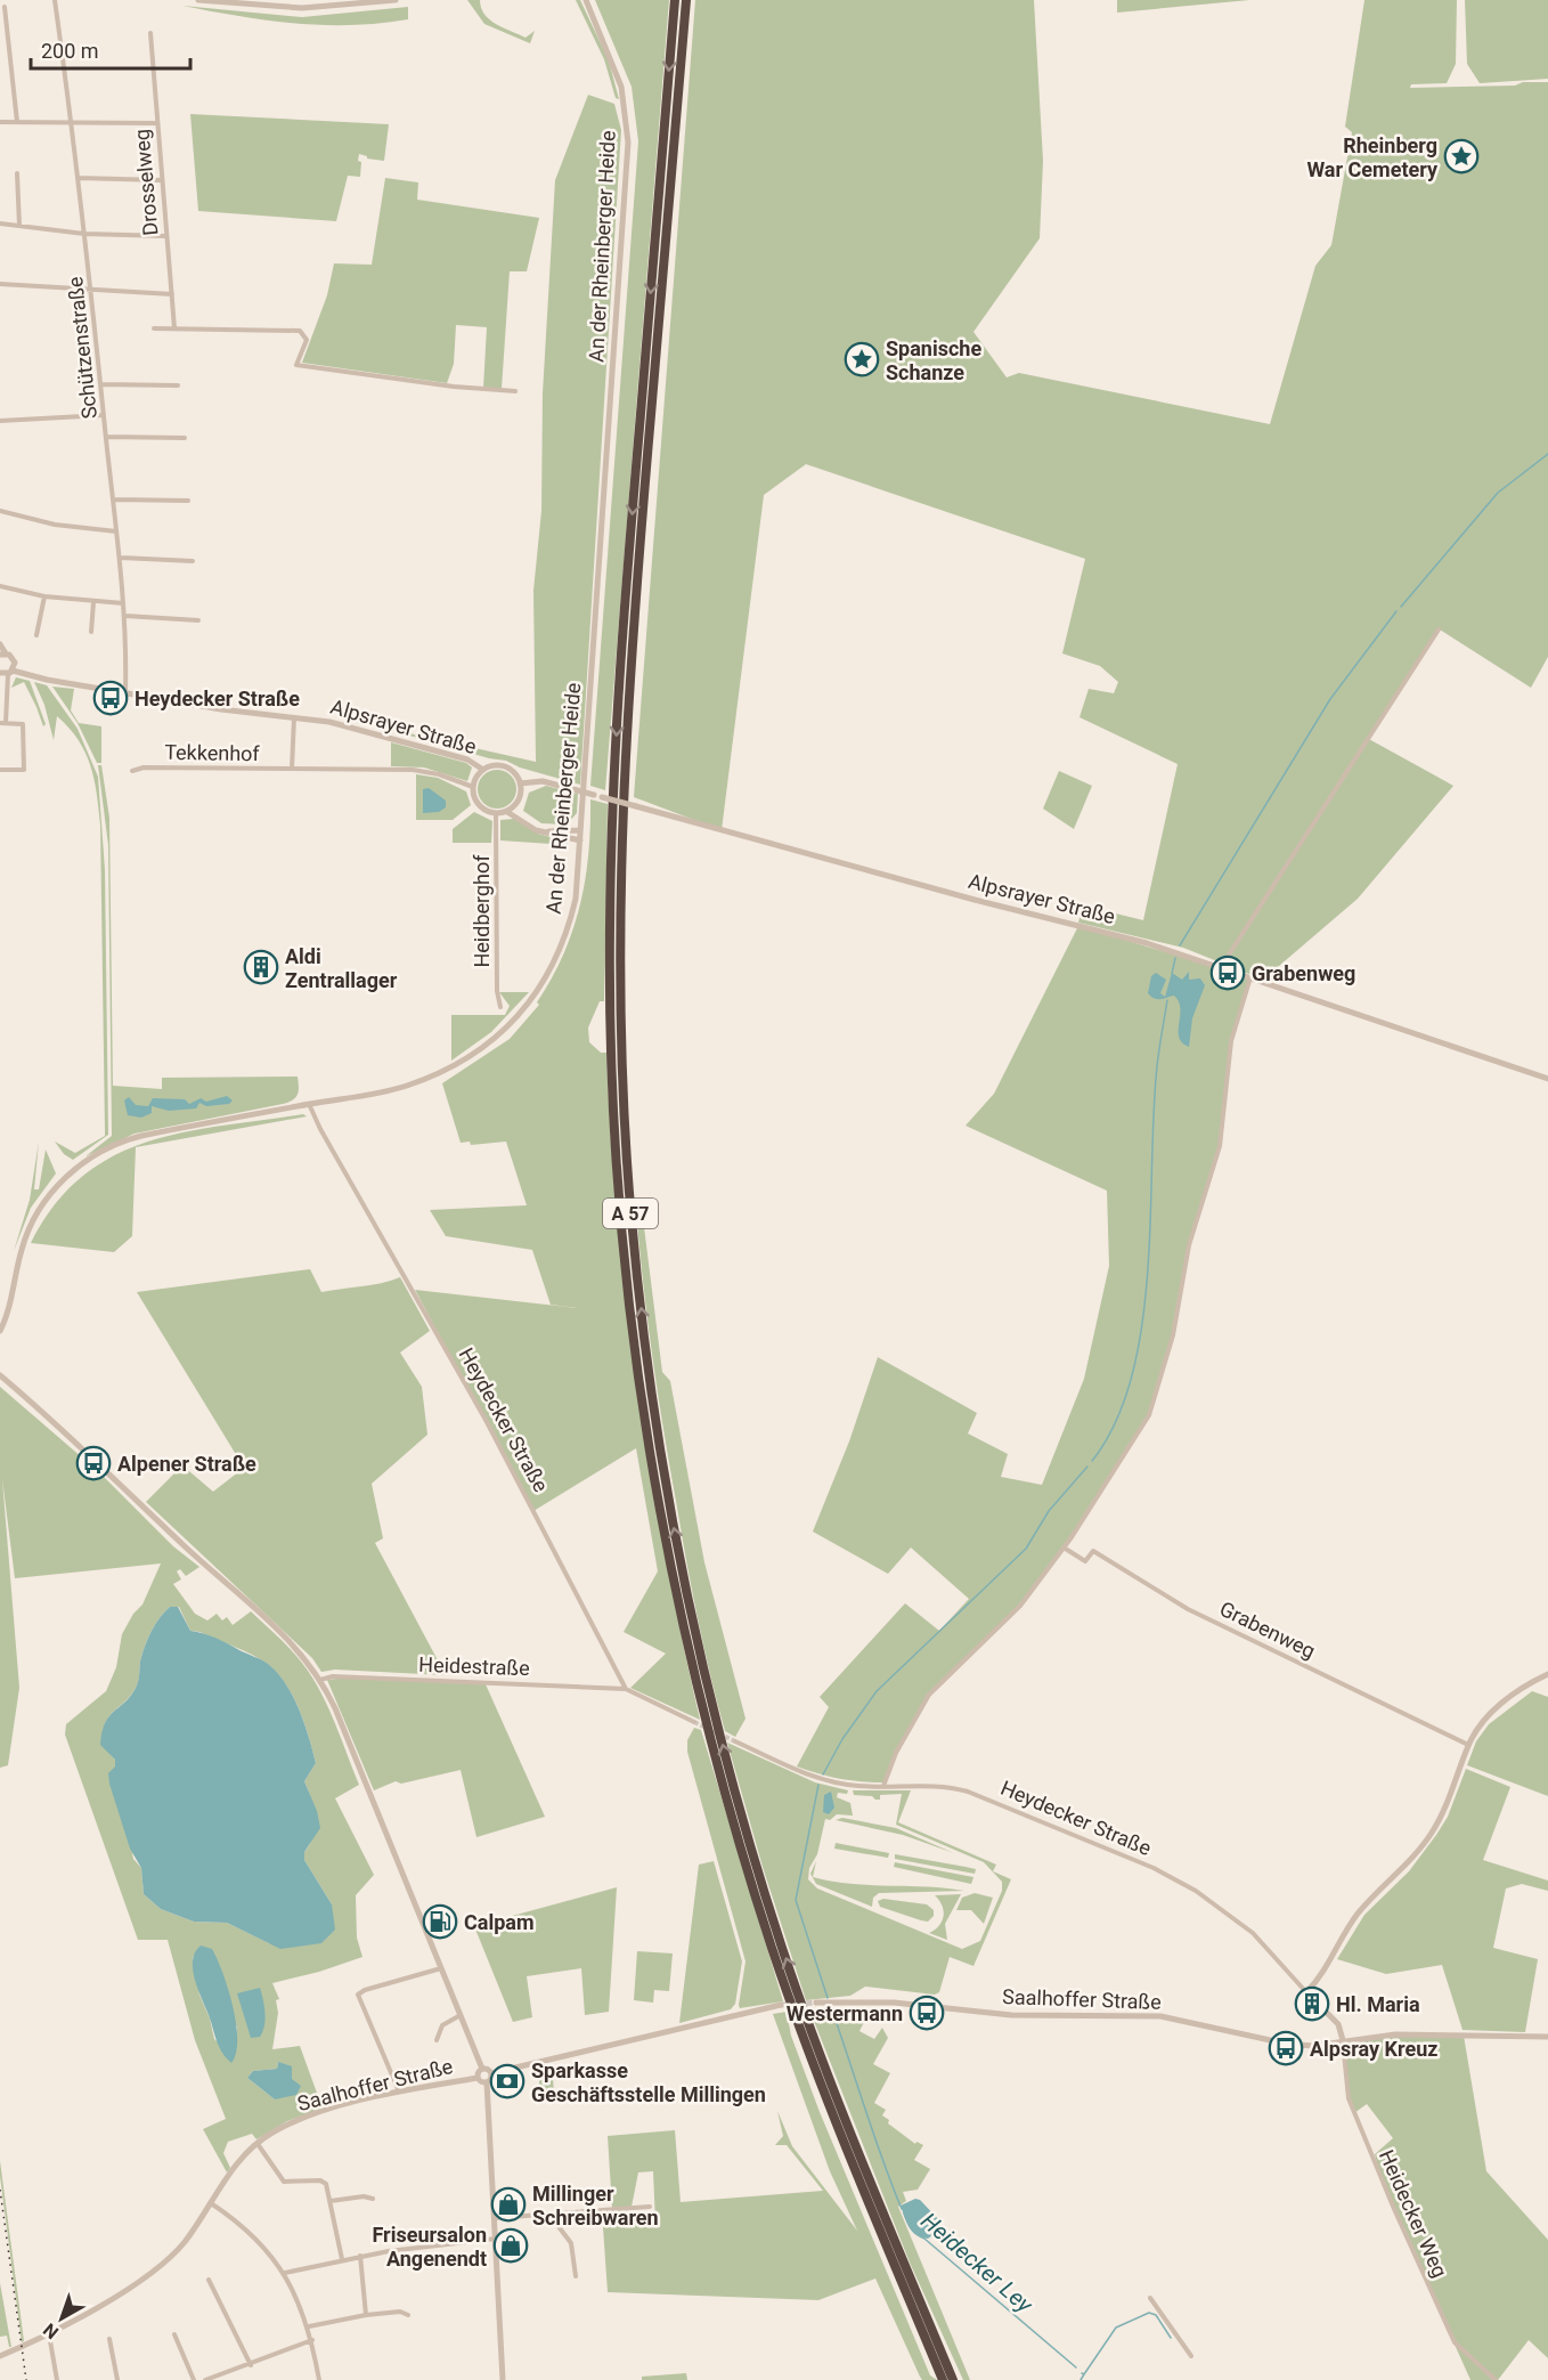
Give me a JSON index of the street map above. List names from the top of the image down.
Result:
{
  "streets": {
    "highway": ["A 57"],
    "street": [
      "Drosselweg",
      "An der Rheinberger Heide",
      "Schützenstraße",
      "Alpsrayer Straße",
      "Tekkenhof",
      "Heidberghof",
      "Heydecker Straße",
      "Grabenweg",
      "Heidestraße",
      "Saalhoffer Straße",
      "Heidecker Weg"
    ]
  },
  "crossings": [
    ["An der Rheinberger Heide", "Heydecker Straße"],
    ["Schützenstraße", "Alpsrayer Straße"],
    ["Alpsrayer Straße", "Tekkenhof"],
    ["Alpsrayer Straße", "Heidberghof"],
    ["Tekkenhof", "Heidberghof"],
    ["Heydecker Straße", "Heidestraße"],
    ["Heydecker Straße", "Saalhoffer Straße"],
    ["Heydecker Straße", "Heidecker Weg"],
    ["Saalhoffer Straße", "Heidecker Weg"]
  ],
  "water": ["Heidecker Ley"],
  "places": {
    "place": ["Rheinberg War Cemetery", "Spanische Schanze"],
    "bus stop": [
      "Heydecker Straße",
      "Grabenweg",
      "Alpener Straße",
      "Westermann",
      "Alpsray Kreuz"
    ],
    "building": ["Aldi Zentrallager", "Hl. Maria"],
    "fuel station": ["Calpam"],
    "bank": ["Sparkasse Geschäftsstelle Millingen"],
    "shop": ["Millinger Schreibwaren", "Friseursalon Angenendt"]
  },
  "scale_bar": "200 m",
  "north": "bottom left"
}
